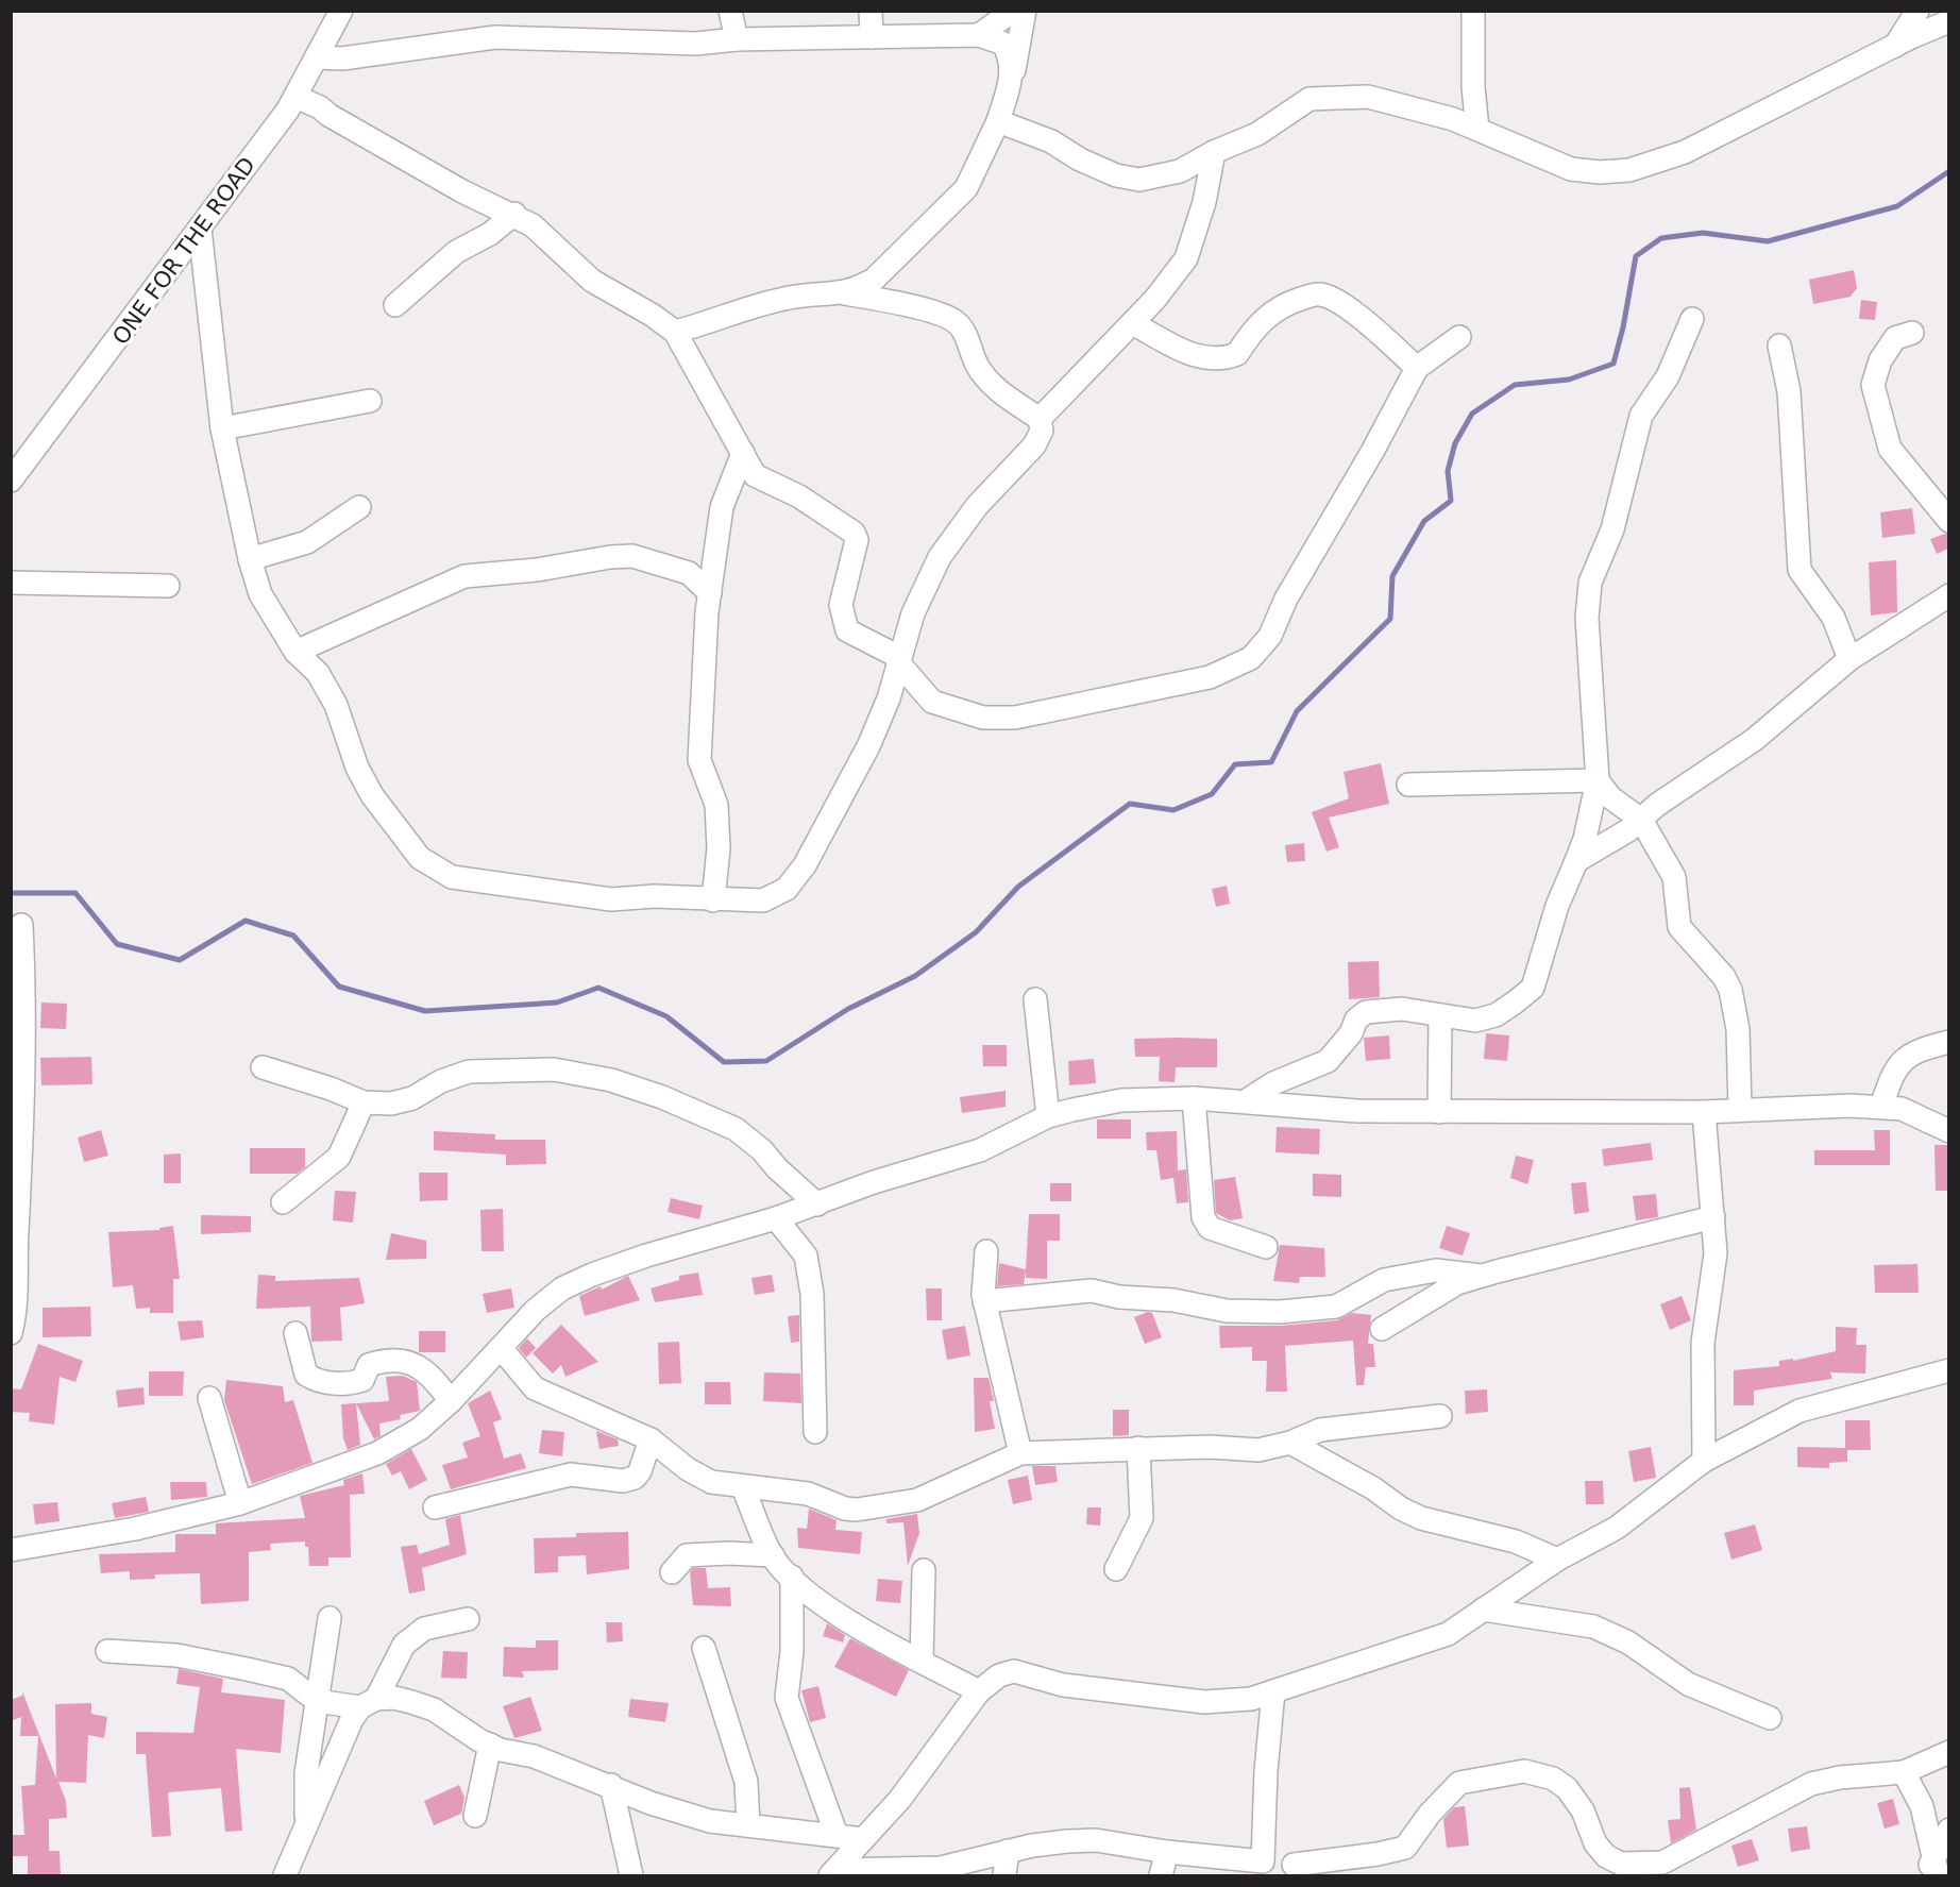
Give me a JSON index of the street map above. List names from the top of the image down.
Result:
{
  "streets": {
    "street": ["ONE FOR THE ROAD"]
  }
}
